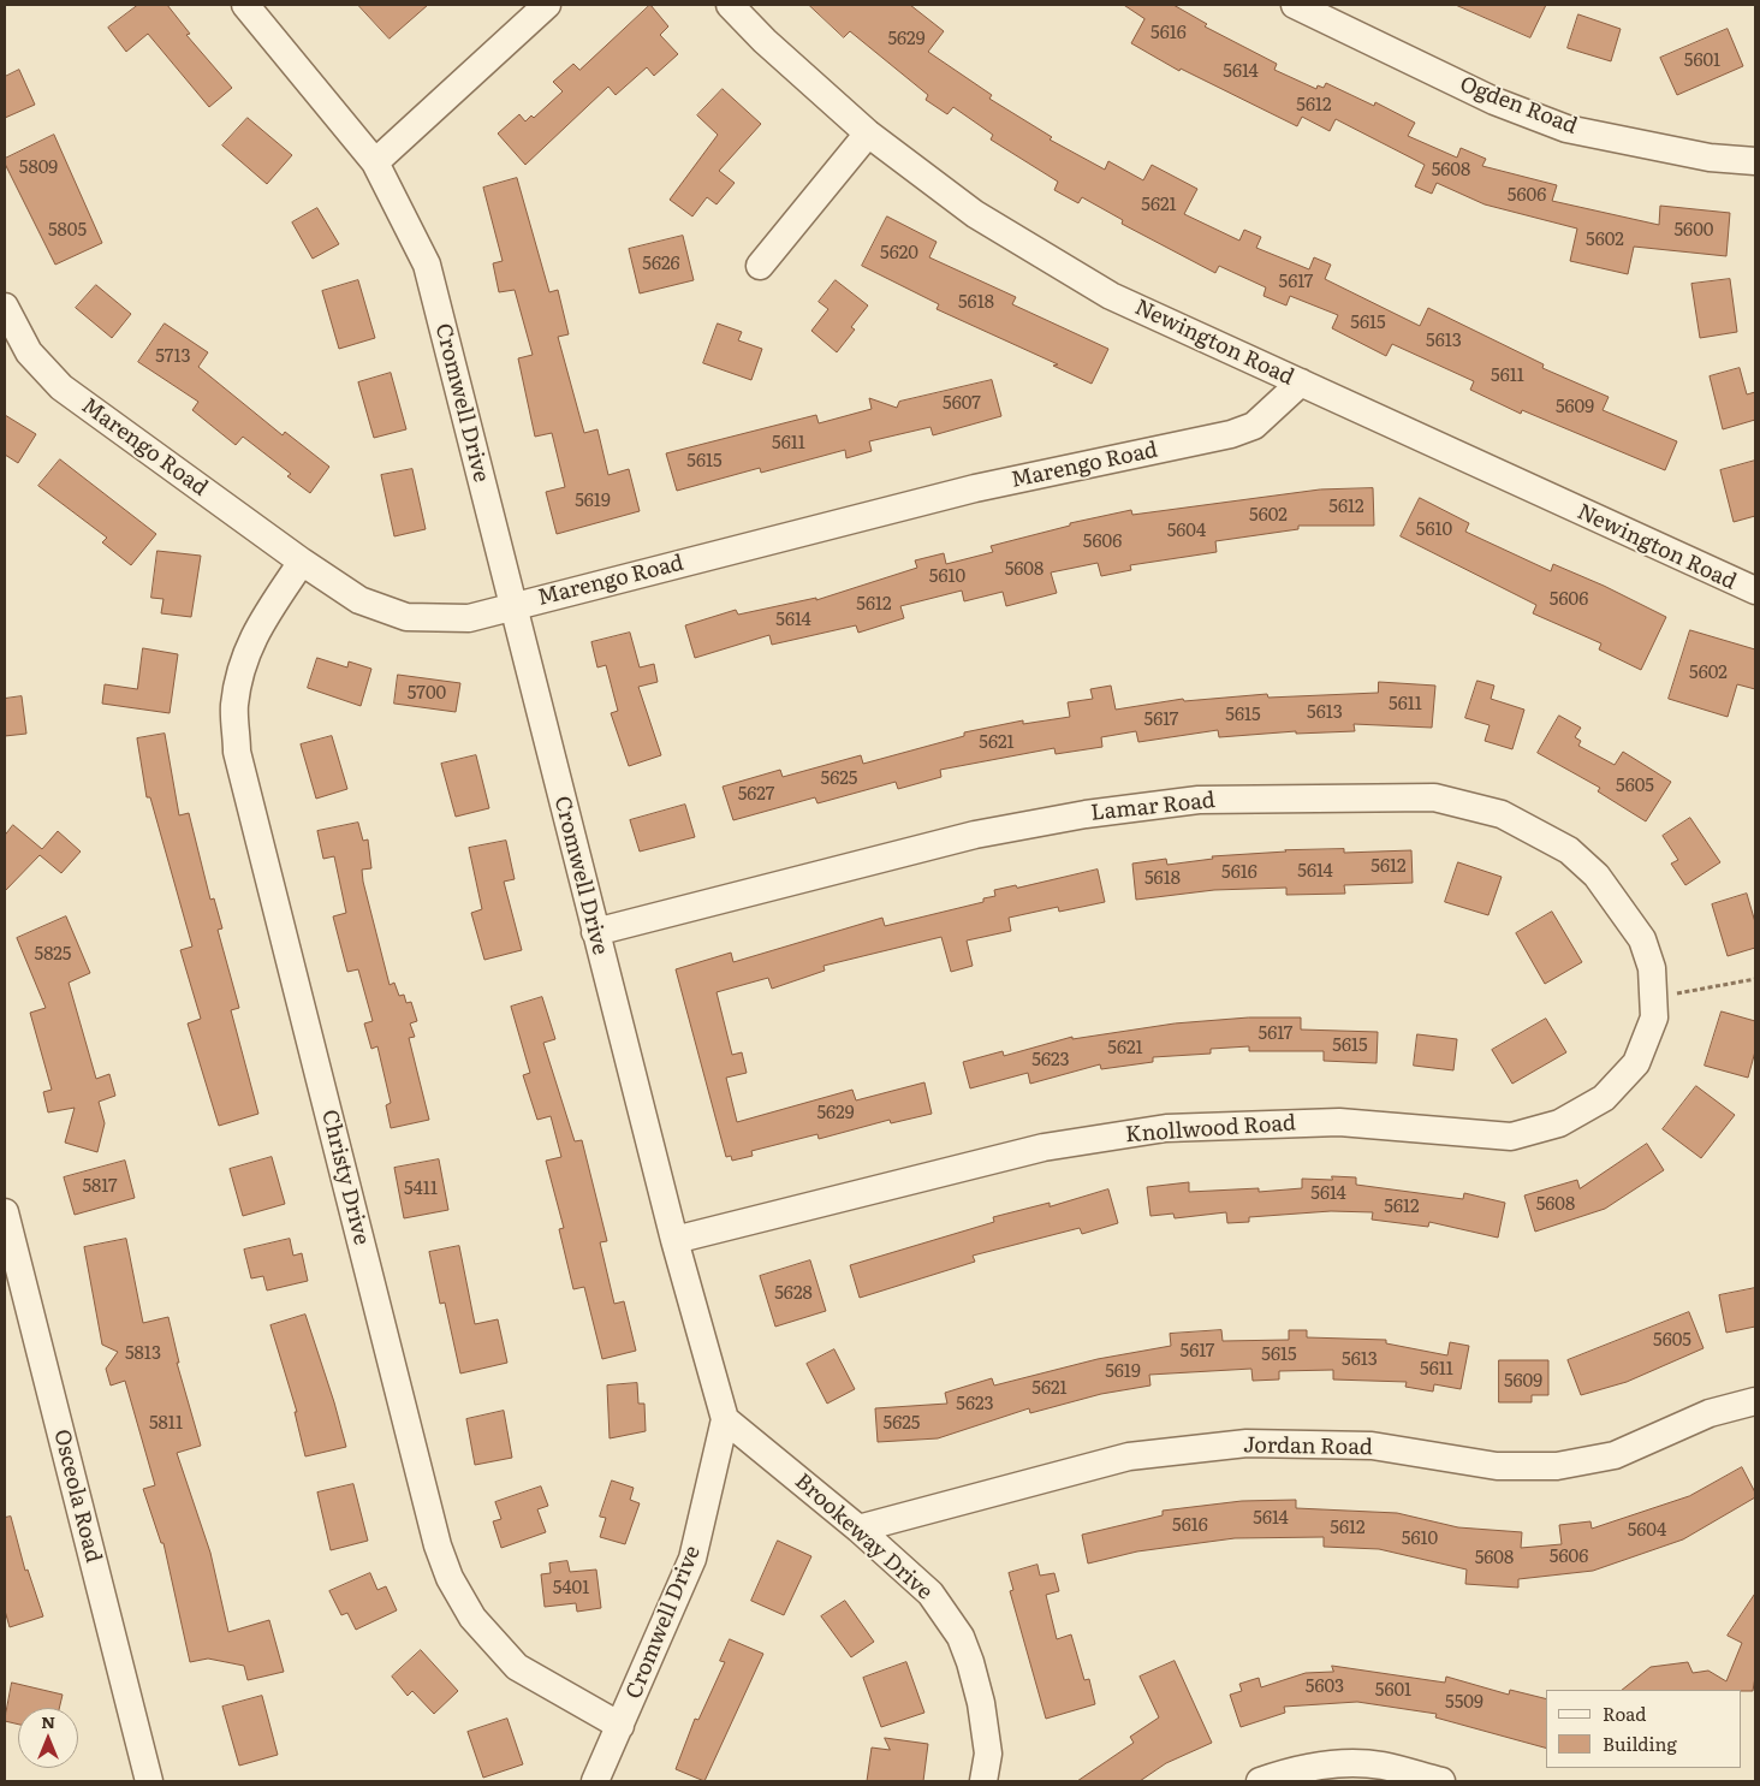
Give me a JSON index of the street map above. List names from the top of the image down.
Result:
{
  "streets": {
    "street": [
      "Ogden Road",
      "Newington Road",
      "Cromwell Drive",
      "Marengo Road",
      "Lamar Road",
      "Knollwood Road",
      "Christy Drive",
      "Jordan Road",
      "Osceola Road",
      "Brookeway Drive"
    ]
  },
  "crossings": [
    ["Newington Road", "Marengo Road"],
    ["Cromwell Drive", "Marengo Road"],
    ["Cromwell Drive", "Lamar Road"],
    ["Cromwell Drive", "Knollwood Road"],
    ["Cromwell Drive", "Christy Drive"],
    ["Cromwell Drive", "Brookeway Drive"],
    ["Marengo Road", "Christy Drive"],
    ["Lamar Road", "Knollwood Road"],
    ["Jordan Road", "Brookeway Drive"]
  ],
  "house_numbers": [
    "5616",
    "5629",
    "5601",
    "5614",
    "5612",
    "5809",
    "5608",
    "5606",
    "5621",
    "5805",
    "5600",
    "5602",
    "5620",
    "5626",
    "5617",
    "5618",
    "5615",
    "5613",
    "5713",
    "5611",
    "5607",
    "5609",
    "5611",
    "5615",
    "5619",
    "5612",
    "5602",
    "5610",
    "5604",
    "5606",
    "5608",
    "5610",
    "5606",
    "5612",
    "5614",
    "5602",
    "5700",
    "5611",
    "5613",
    "5615",
    "5617",
    "5621",
    "5625",
    "5605",
    "5627",
    "5612",
    "5614",
    "5616",
    "5618",
    "5825",
    "5617",
    "5615",
    "5621",
    "5623",
    "5629",
    "5817",
    "5411",
    "5614",
    "5608",
    "5612",
    "5628",
    "5605",
    "5617",
    "5813",
    "5615",
    "5613",
    "5611",
    "5619",
    "5609",
    "5621",
    "5623",
    "5811",
    "5625",
    "5614",
    "5616",
    "5612",
    "5604",
    "5610",
    "5606",
    "5608",
    "5401",
    "5603",
    "5601",
    "5509"
  ],
  "legend": ["Road", "Building"],
  "north": "top"
}
